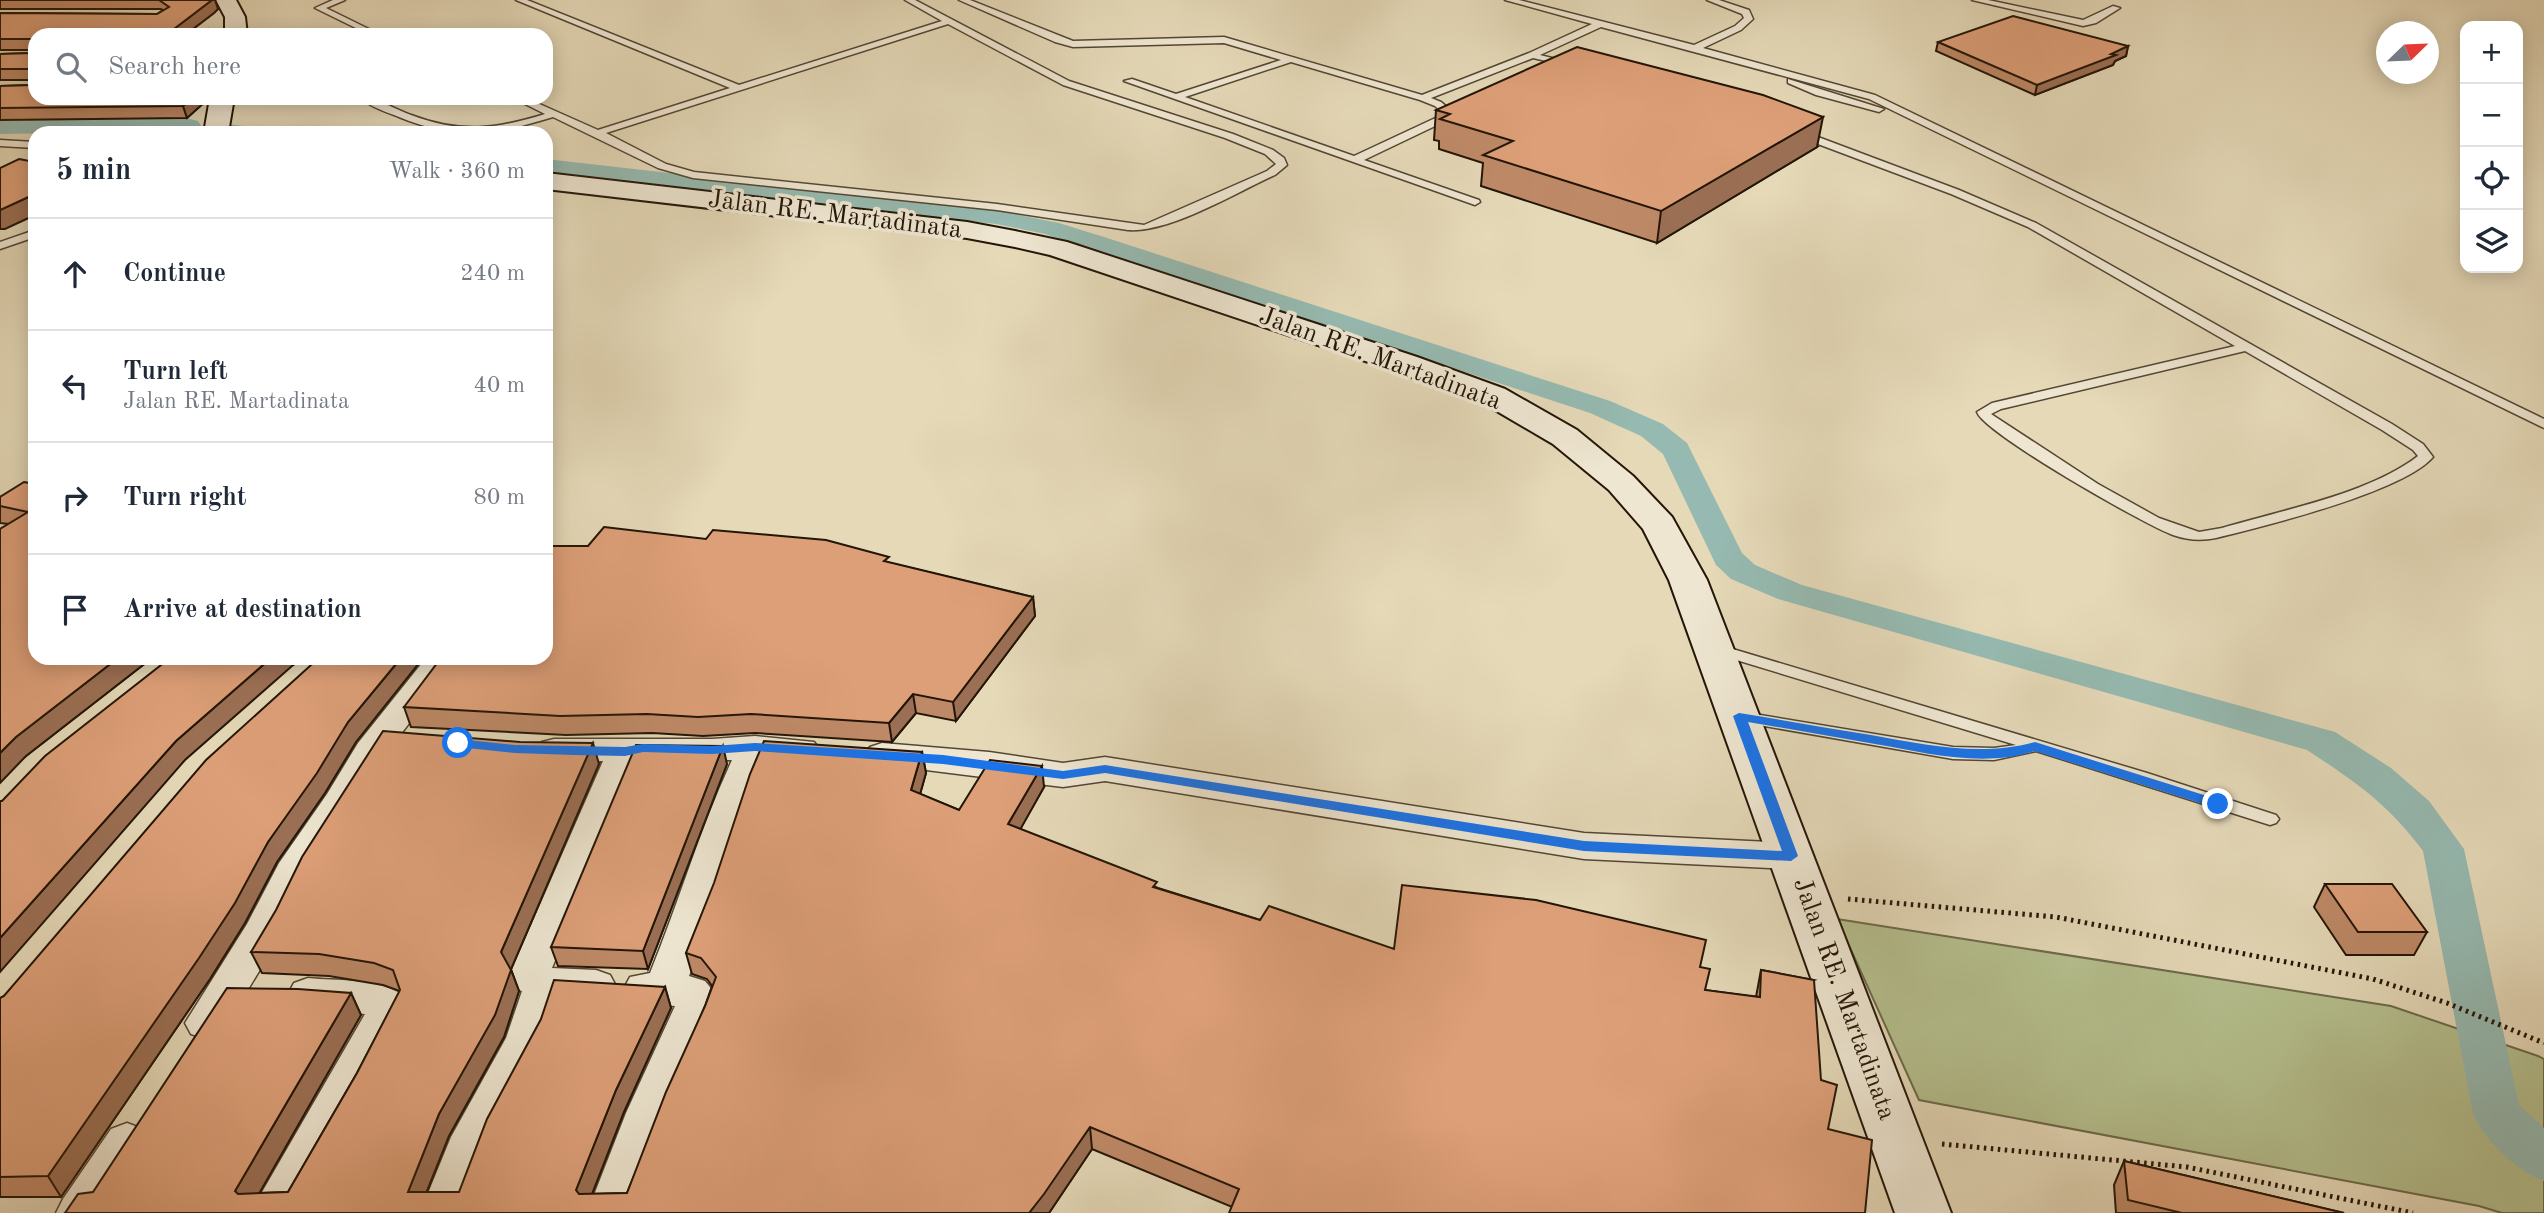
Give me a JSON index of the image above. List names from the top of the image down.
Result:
{
  "streets": {
    "main road": ["Jalan RE. Martadinata"]
  },
  "north": "top right",
  "page": {
    "map_buttons": ["+", "−"],
    "search": "Search here",
    "heading": ["5 min", "Walk · 360 m"],
    "list": [
      ["Continue", "240 m"],
      ["Turn left", "Jalan RE. Martadinata", "40 m"],
      ["Turn right", "80 m"],
      "Arrive at destination"
    ]
  }
}
